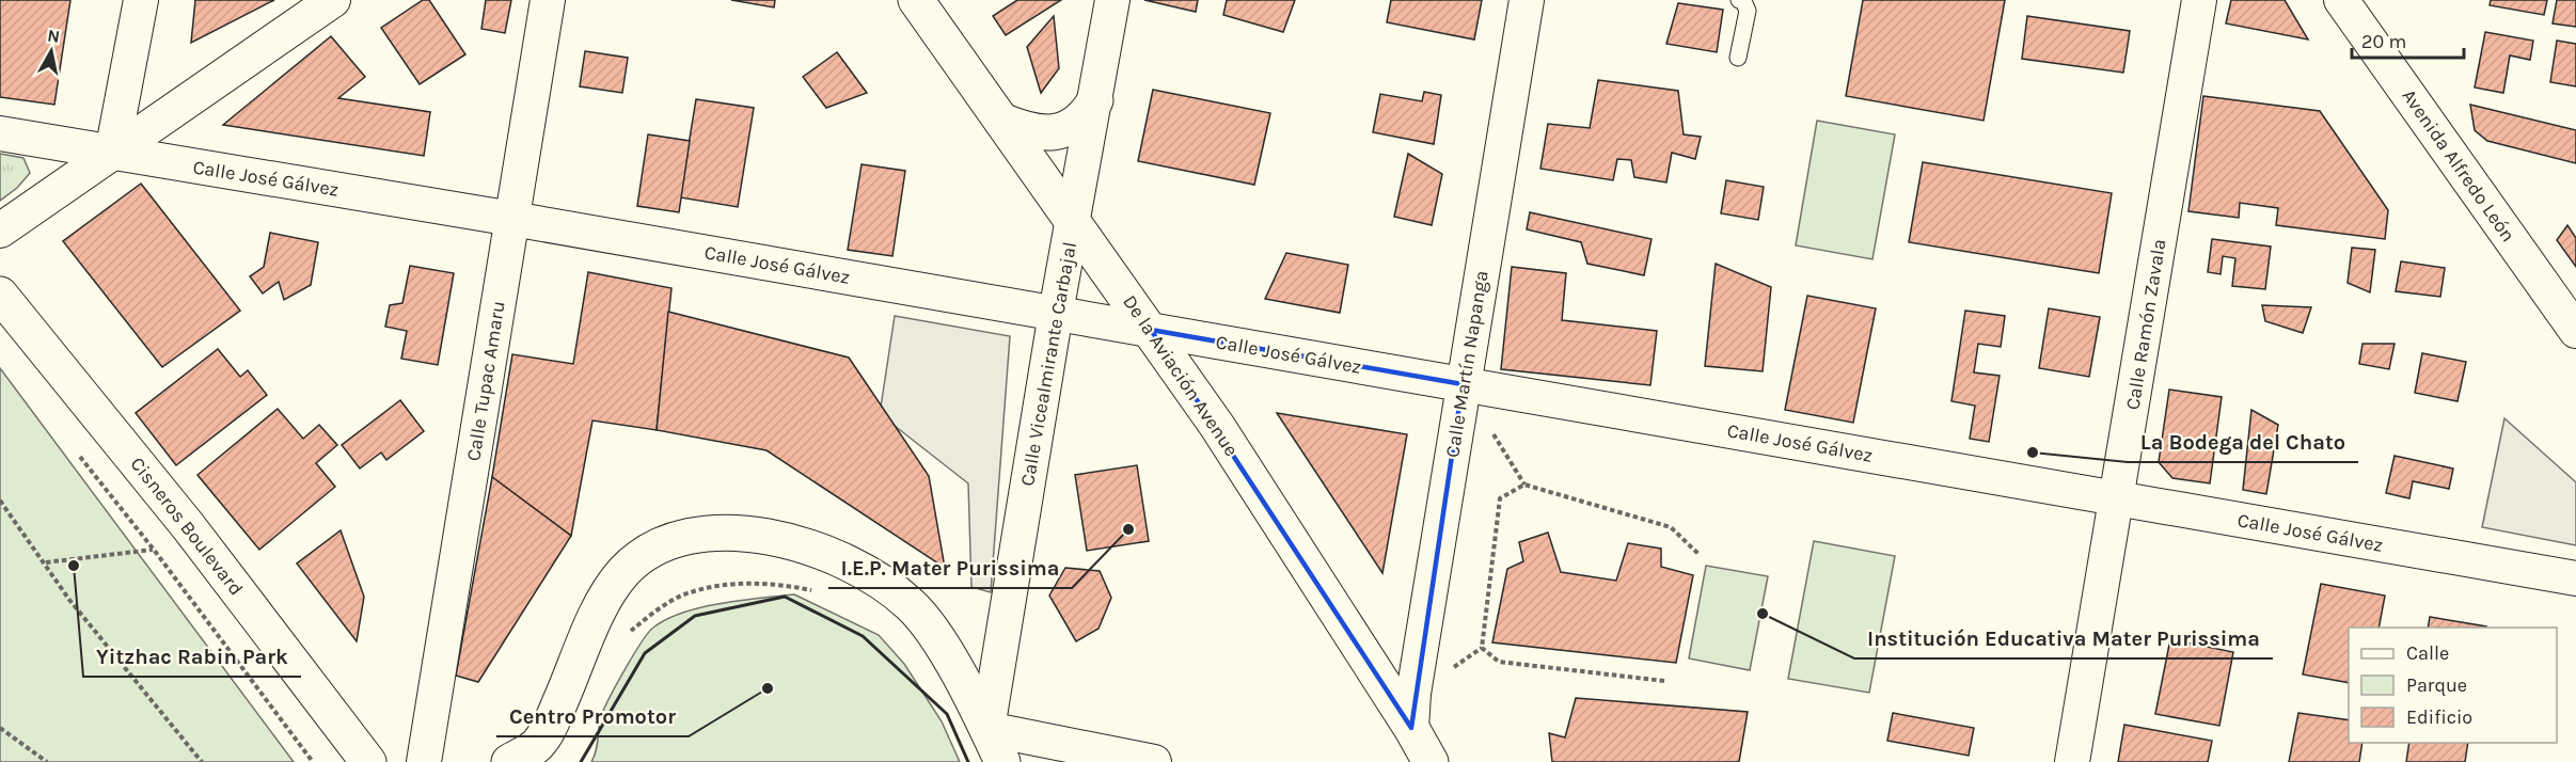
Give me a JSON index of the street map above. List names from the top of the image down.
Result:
{
  "streets": {
    "street": [
      "Avenida Alfredo León",
      "Calle José Gálvez",
      "Calle Ramón Zavala",
      "Calle Vicealmirante Carbajal",
      "Calle Martín Napanga",
      "De la Aviación Avenue",
      "Calle Tupac Amaru",
      "Cisneros Boulevard"
    ]
  },
  "crossings": [
    ["Calle José Gálvez", "Calle Ramón Zavala"],
    ["Calle José Gálvez", "Calle Vicealmirante Carbajal"],
    ["Calle José Gálvez", "Calle Martín Napanga"],
    ["Calle José Gálvez", "De la Aviación Avenue"],
    ["Calle José Gálvez", "Calle Tupac Amaru"],
    ["Calle Vicealmirante Carbajal", "De la Aviación Avenue"],
    ["Calle Martín Napanga", "De la Aviación Avenue"]
  ],
  "places": [
    "La Bodega del Chato",
    "I.E.P. Mater Purissima",
    "Yitzhac Rabin Park",
    "Institución Educativa Mater Purissima",
    "Centro Promotor"
  ],
  "legend": ["Calle", "Parque", "Edificio"],
  "scale_bar": "20 m",
  "north": "top"
}
